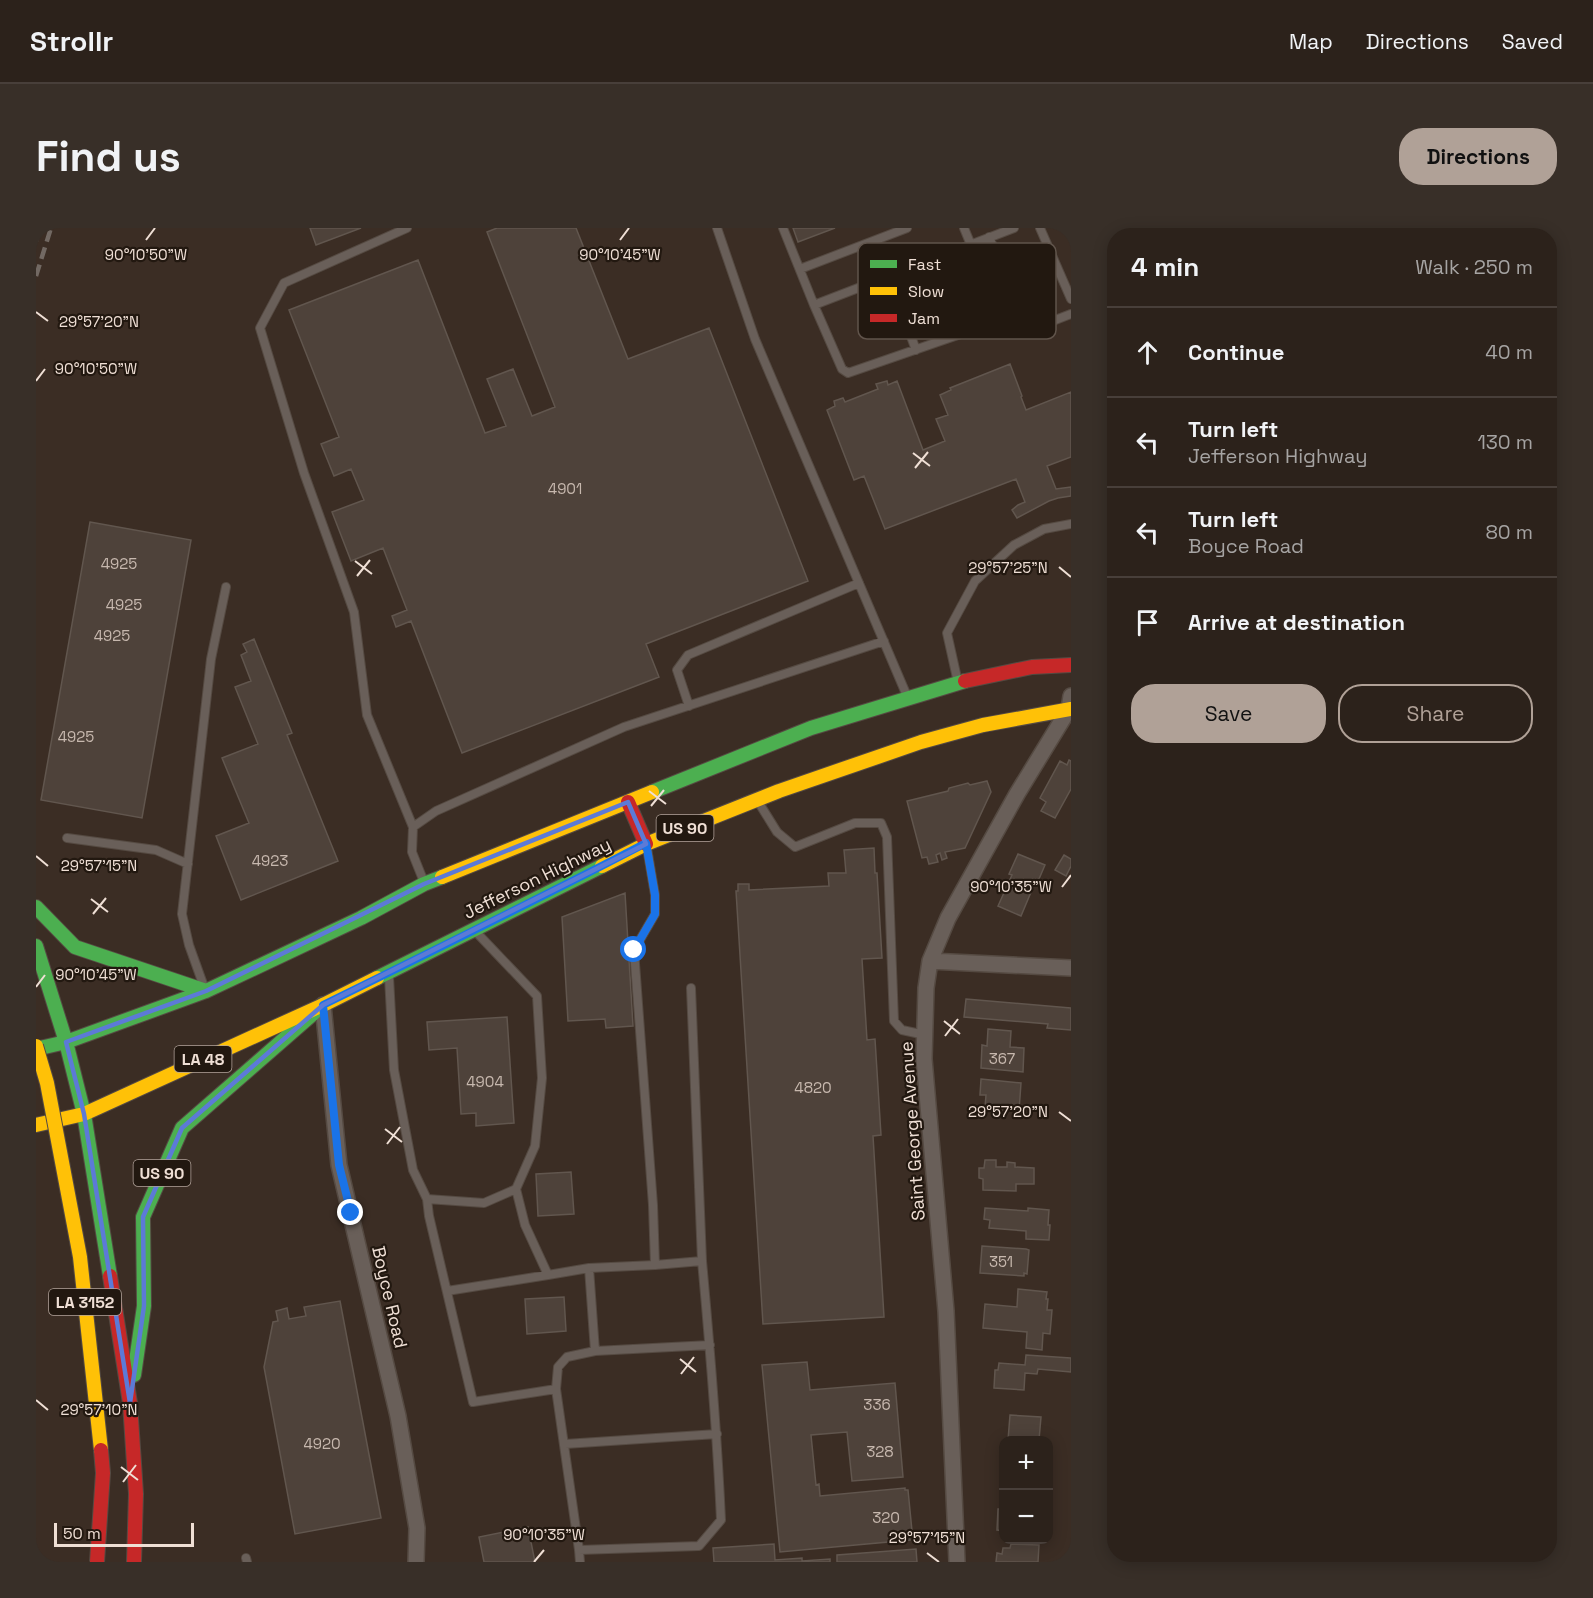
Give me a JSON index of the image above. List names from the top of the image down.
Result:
{
  "streets": {
    "main road": [
      "US 90",
      "Jefferson Highway",
      "LA 48",
      "LA 3152"
    ],
    "street": ["Saint George Avenue", "Boyce Road"]
  },
  "crossings": [
    ["US 90", "Jefferson Highway"],
    ["US 90", "Boyce Road"],
    ["Jefferson Highway", "Saint George Avenue"],
    ["Jefferson Highway", "Boyce Road"],
    ["Jefferson Highway", "LA 3152"]
  ],
  "house_numbers": [
    "4901",
    "4925",
    "4925",
    "4925",
    "4925",
    "4923",
    "367",
    "4904",
    "4820",
    "351",
    "336",
    "4920",
    "328",
    "320"
  ],
  "legend": ["Fast", "Slow", "Jam"],
  "scale_bar": "50 m",
  "page": {
    "header": "Strollr",
    "nav": ["Map", "Directions", "Saved"],
    "buttons": [
      "Directions",
      ["Save", "Share"]
    ],
    "title": "Find us",
    "heading": ["4 min", "Walk · 250 m"],
    "list": [
      ["Continue", "40 m"],
      ["Turn left", "Jefferson Highway", "130 m"],
      ["Turn left", "Boyce Road", "80 m"],
      "Arrive at destination"
    ],
    "map_buttons": ["+", "−"],
    "scale": "50 m"
  },
  "coordinates": [
    "90°10'50\"W",
    "90°10'45\"W",
    "29°57'20\"N",
    "29°57'25\"N",
    "29°57'15\"N",
    "90°10'35\"W",
    "29°57'10\"N"
  ]
}
